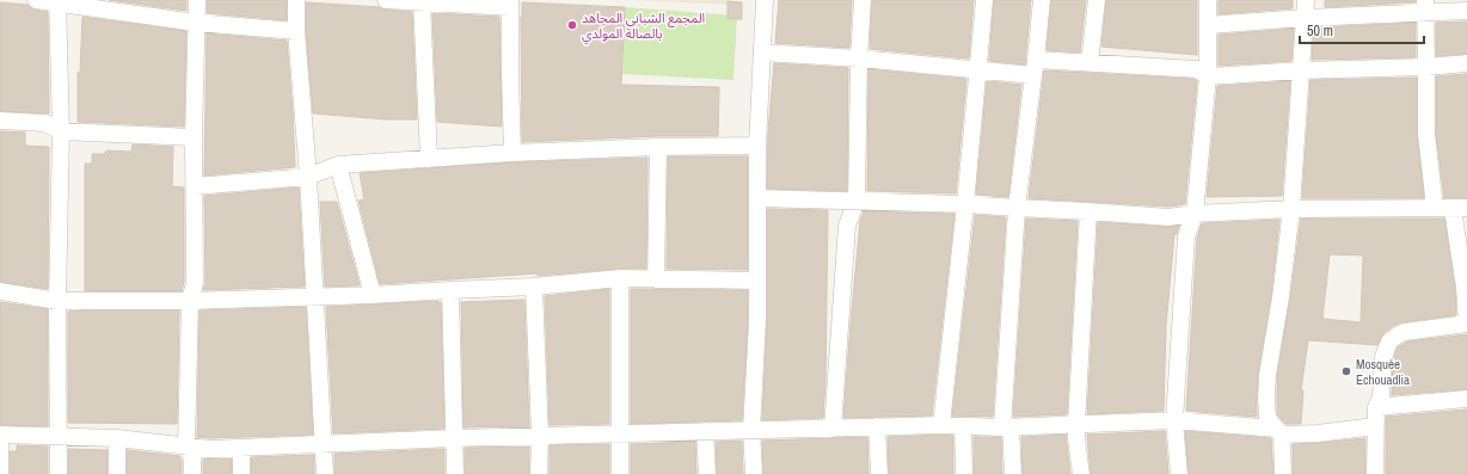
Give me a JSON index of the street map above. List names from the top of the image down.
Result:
{
  "places": ["المجمع الشباني المجاهد بالصالة المولدي", "Mosquée Echouadlia"],
  "scale_bar": "50 m"
}
